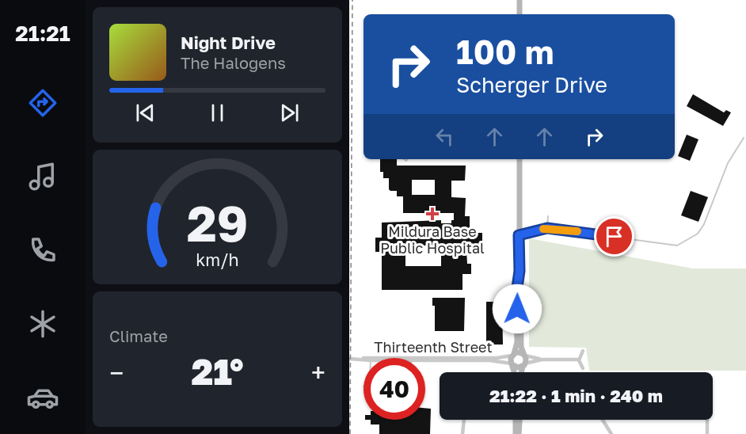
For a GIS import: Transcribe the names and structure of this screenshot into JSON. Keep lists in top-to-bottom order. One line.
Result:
{"streets":{"street":["Thirteenth Street"]},"places":{"health":["Mildura Base Public Hospital"]},"page":{"tabs":"21:21","turn":["100 m","Scherger Drive"],"song":["Night Drive","The Halogens"],"tile":"Climate","heat":["−","21°","+"],"limit":"40","trip":"21:22 · 1 min · 240 m","gauge":["29","km/h"]}}
